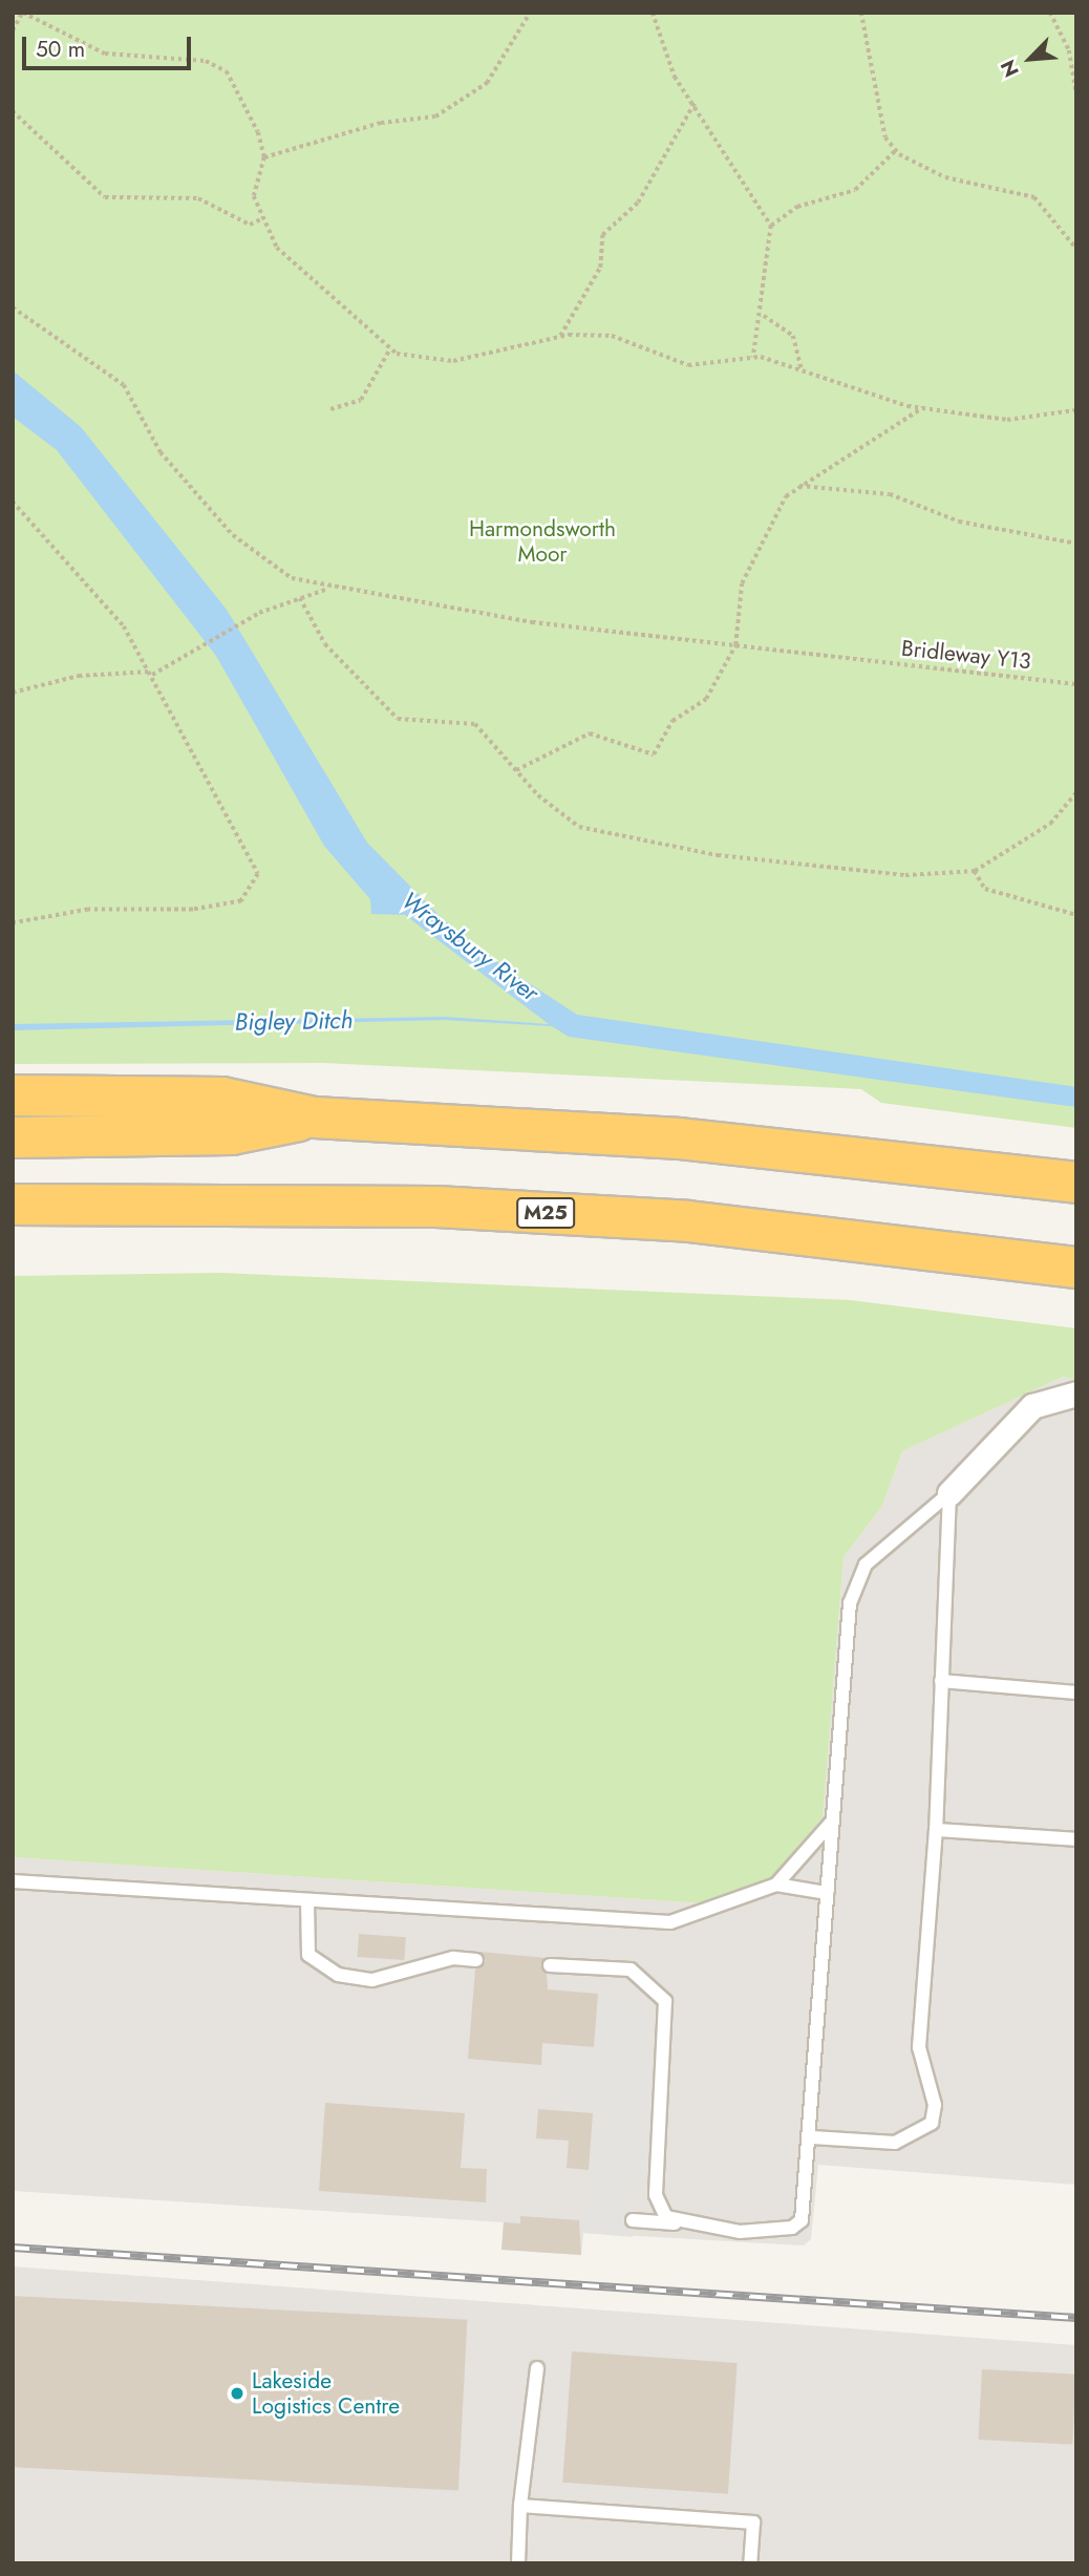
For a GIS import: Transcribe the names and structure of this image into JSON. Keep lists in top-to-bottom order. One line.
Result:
{"streets":{"highway":["M25"],"path":["Bridleway Y13"]},"water":["Wraysbury River","Bigley Ditch"],"parks":["Harmondsworth Moor"],"places":["Lakeside Logistics Centre"],"scale_bar":"50 m","north":"bottom left"}
